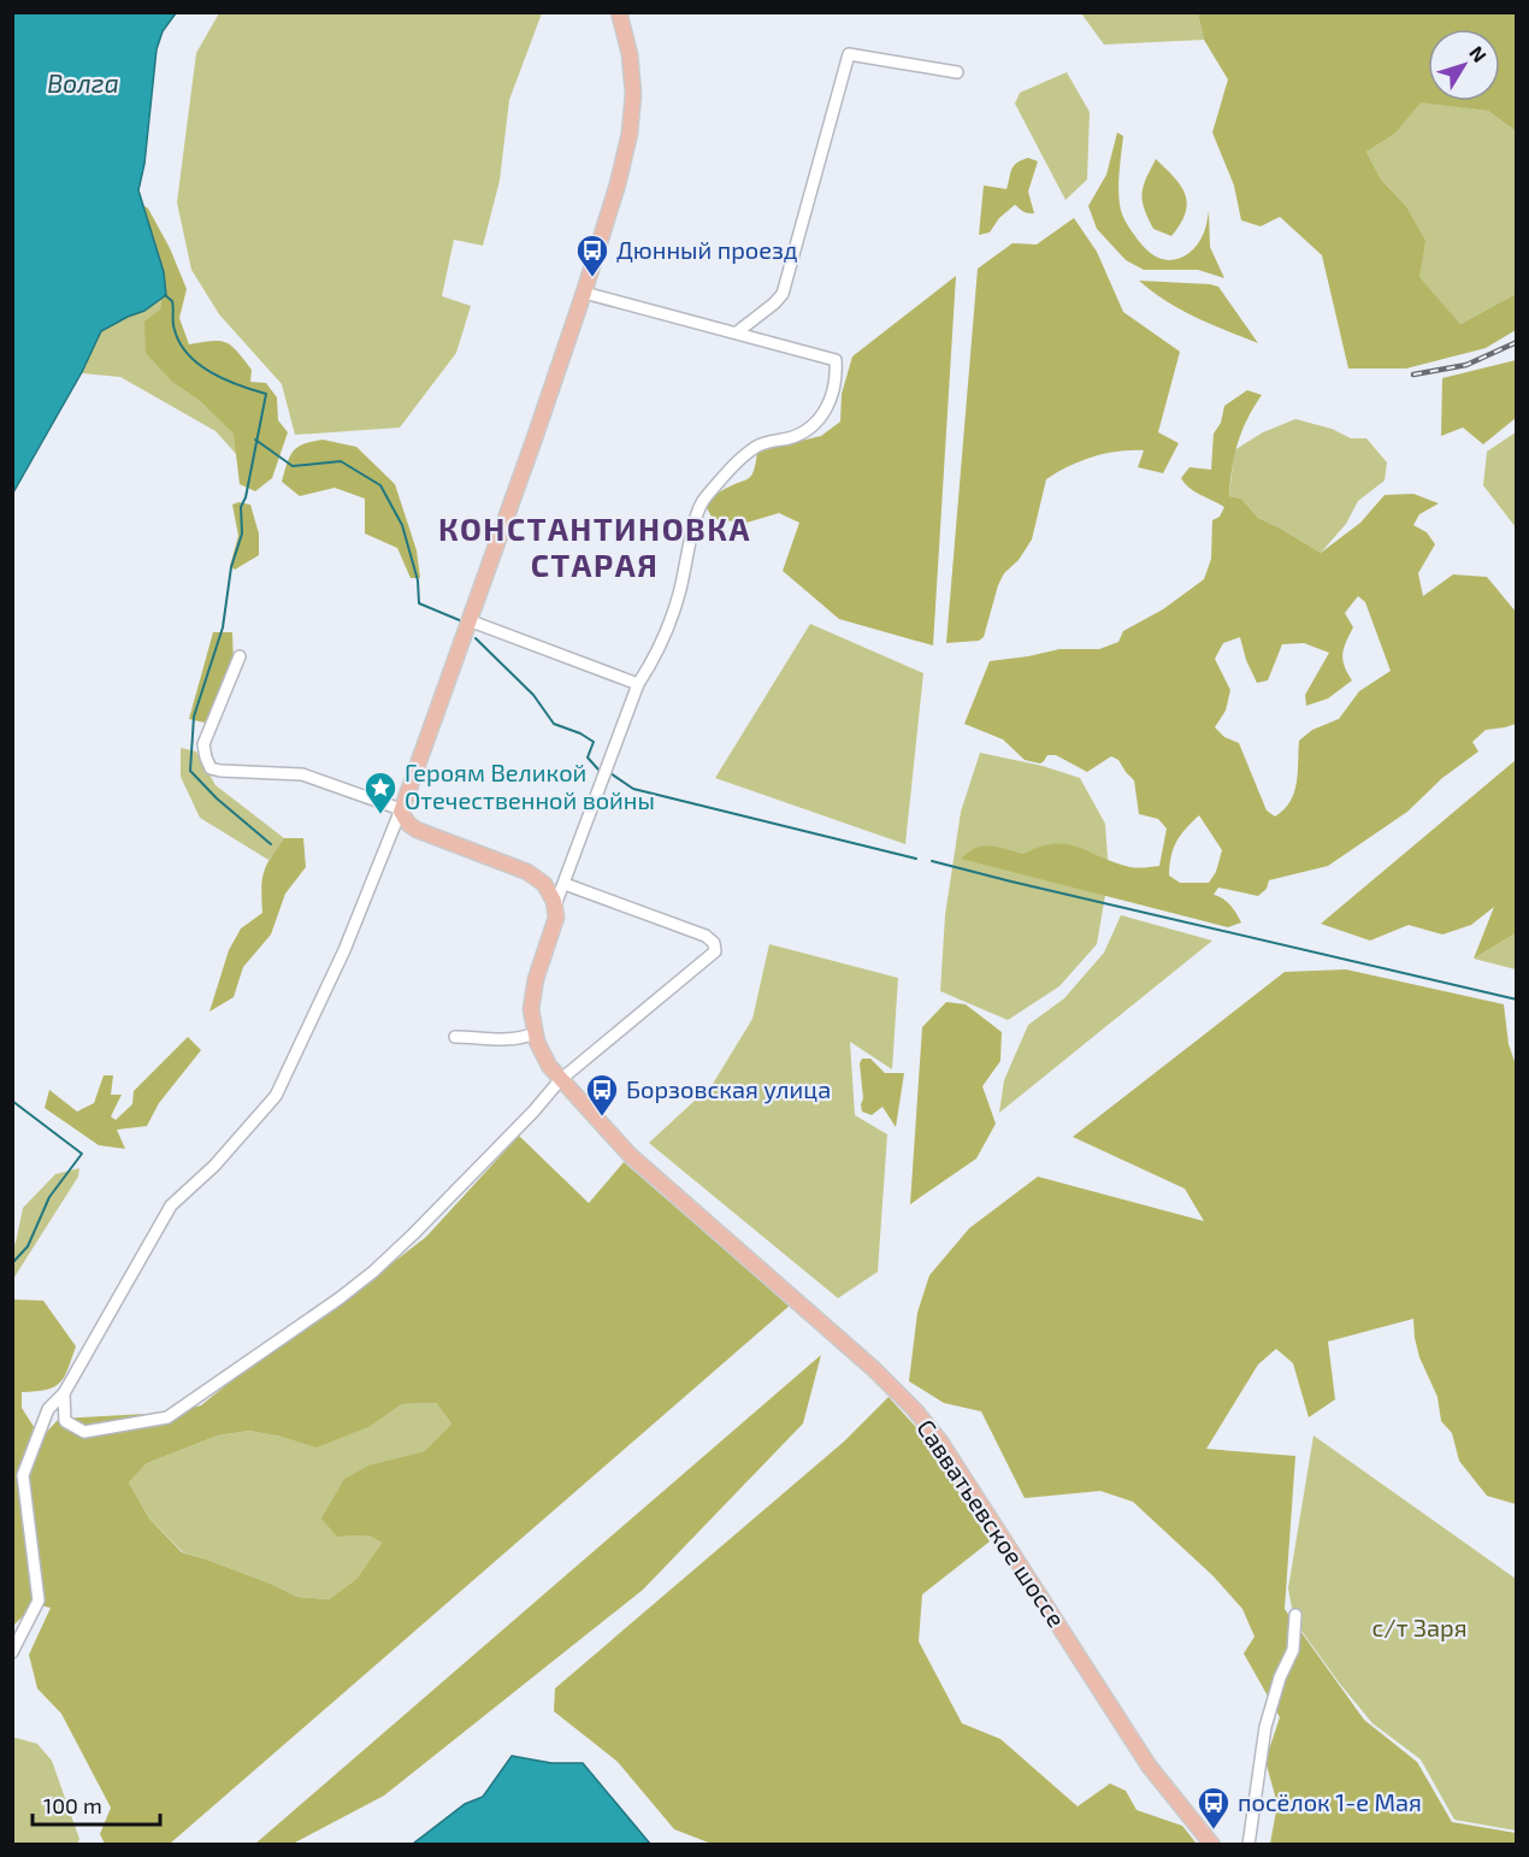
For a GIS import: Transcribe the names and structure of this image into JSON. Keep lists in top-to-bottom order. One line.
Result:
{"streets":{"main road":["Савватьевское шоссе"]},"districts":["КОНСТАНТИНОВКА СТАРАЯ"],"water":["Волга"],"parks":["с/т Заря"],"places":{"bus stop":["Дюнный проезд","Борзовская улица","посёлок 1-е Мая"],"place":["Героям Великой Отечественной войны"]},"scale_bar":"100 m","north":"top right"}
